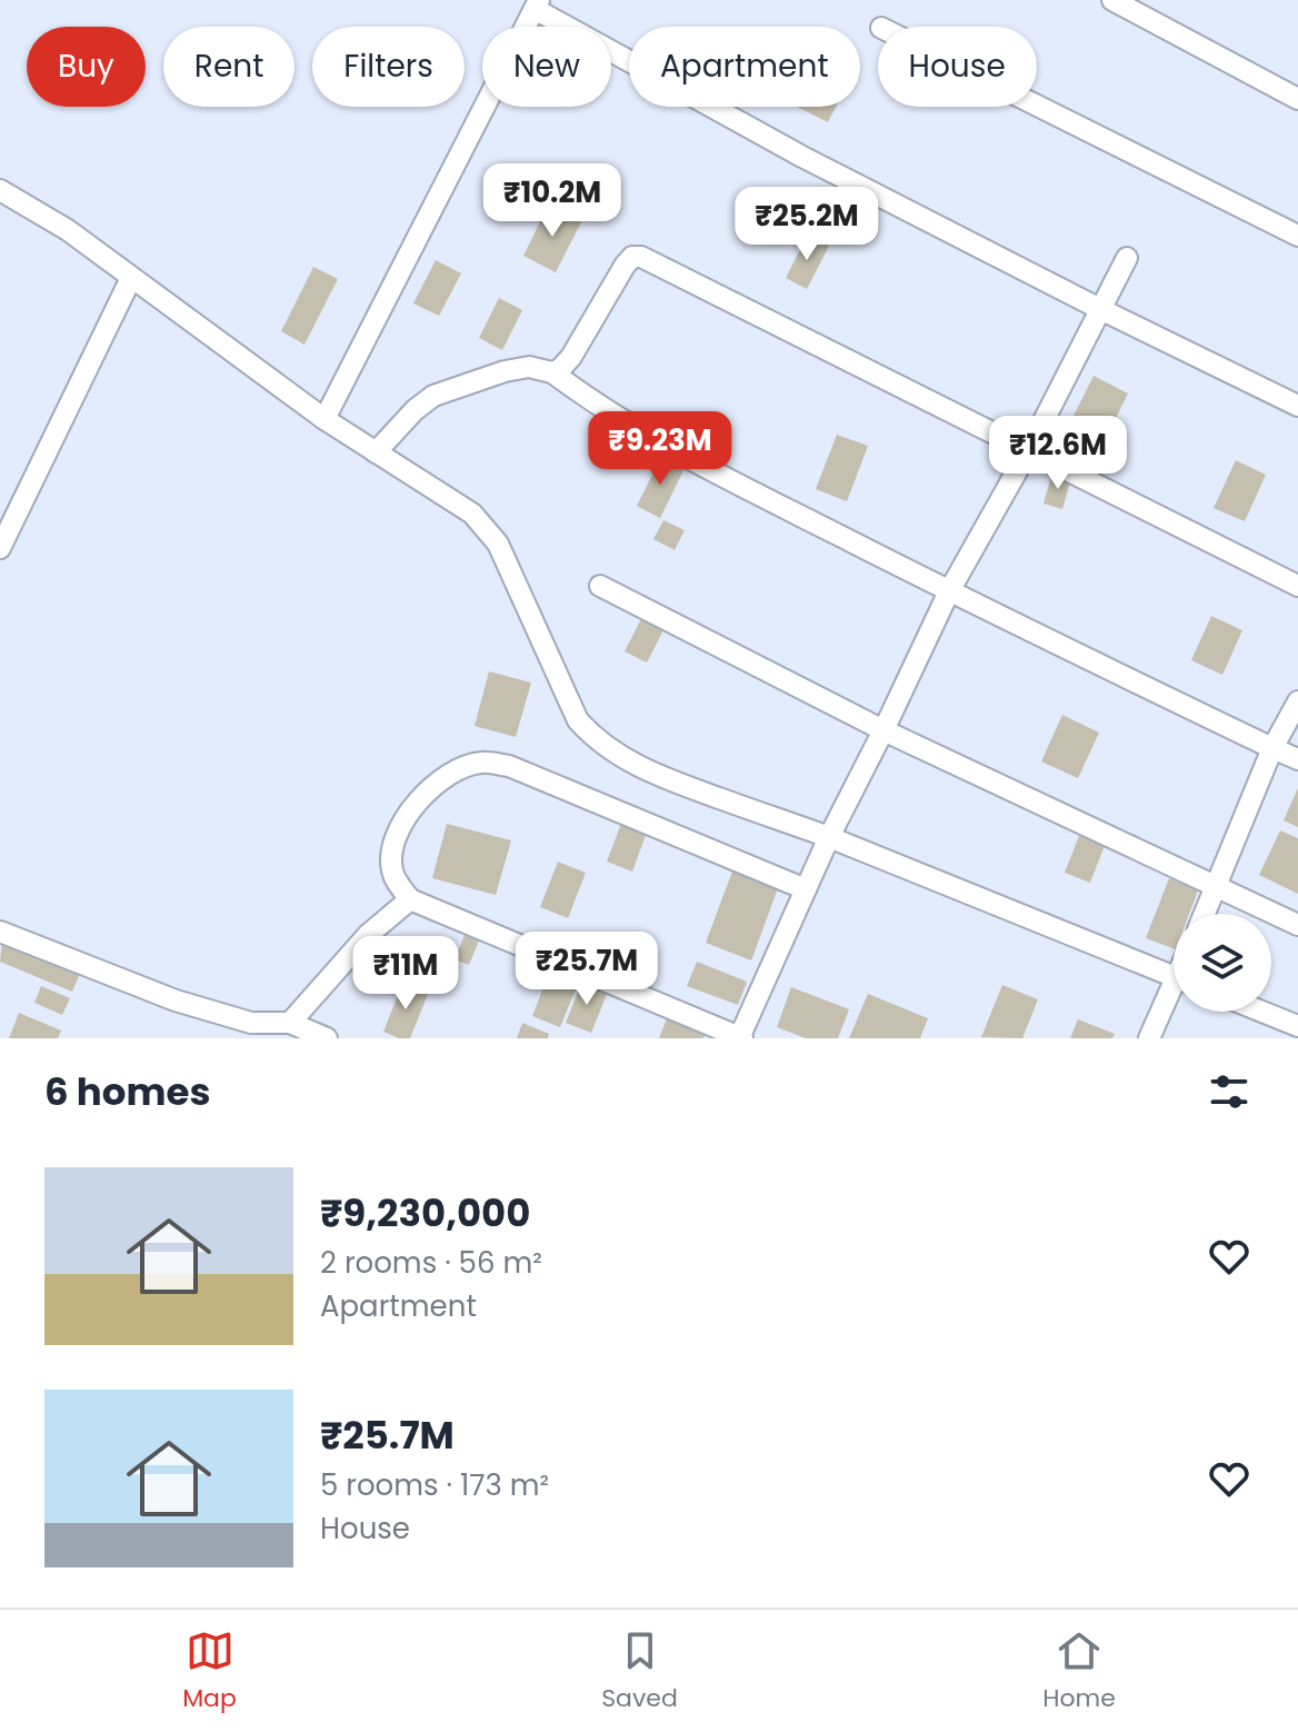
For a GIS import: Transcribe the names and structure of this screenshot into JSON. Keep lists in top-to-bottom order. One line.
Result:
{"page":{"chip":["Buy","Rent","Filters","New","Apartment","House"],"price":["₹10.2M","₹25.2M","₹9.23M","₹12.6M","₹25.7M","₹11M"],"heading":"6 homes","list":[{"name":"₹9,230,000","note":"2 rooms · 56 m² · Apartment"},{"name":"₹25.7M","note":"5 rooms · 173 m² · House"}],"tabs":["Map","Saved","Home"]}}
